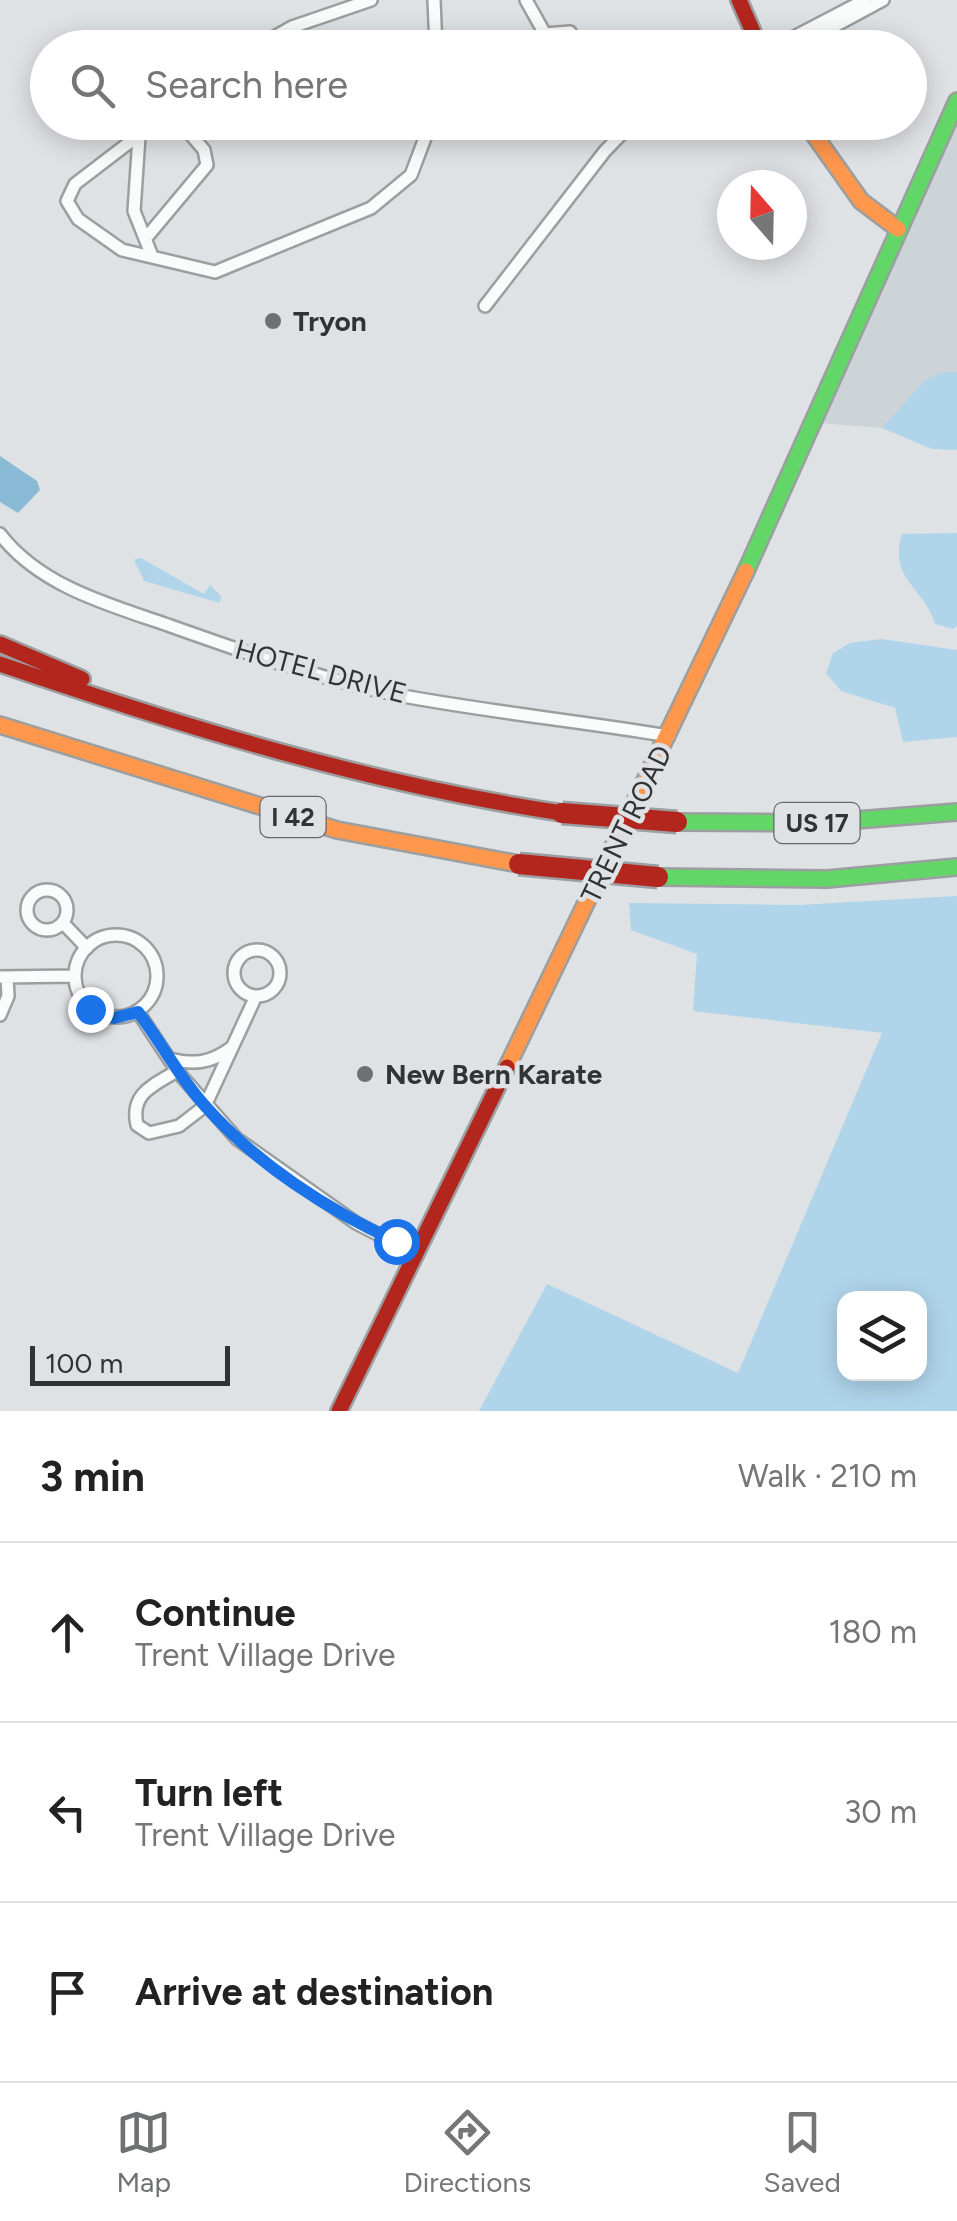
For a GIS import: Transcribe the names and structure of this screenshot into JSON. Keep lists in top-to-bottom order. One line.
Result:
{"streets":{"main road":["I 42","US 17","TRENT ROAD"],"street":["HOTEL DRIVE"]},"crossings":[["HOTEL DRIVE","TRENT ROAD"]],"places":["Tryon","New Bern Karate"],"scale_bar":"100 m","north":"top","page":{"search":"Search here","scale":"100 m","heading":["3 min","Walk · 210 m"],"list":[["Continue","Trent Village Drive","180 m"],["Turn left","Trent Village Drive","30 m"],"Arrive at destination"],"nav":["Map","Directions","Saved"]}}
